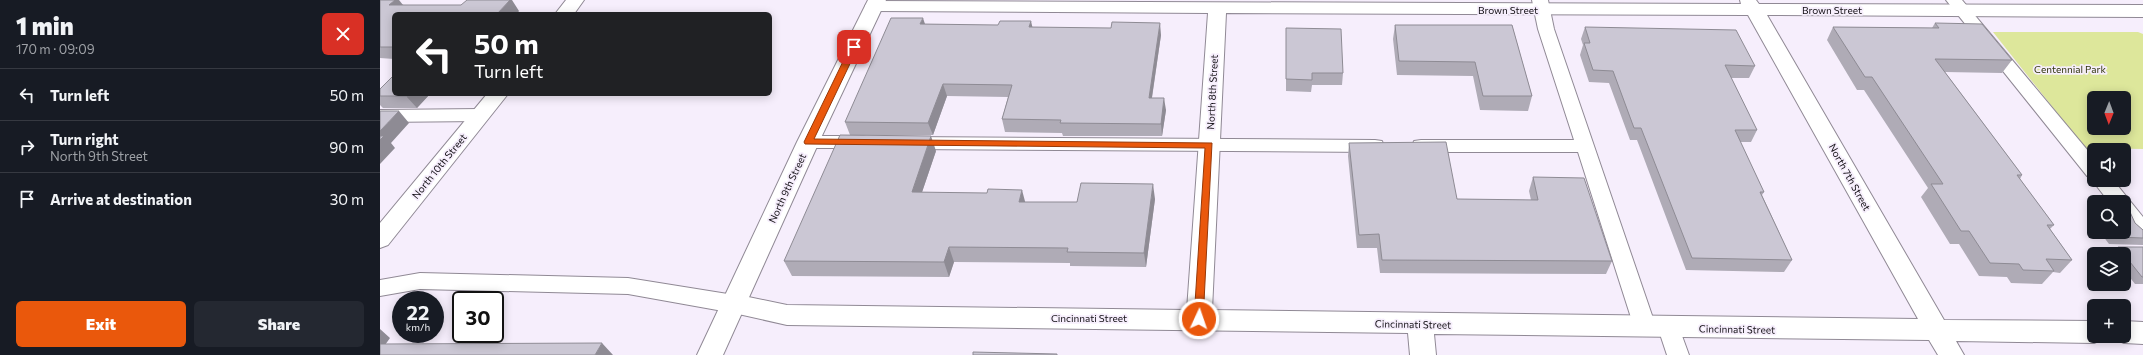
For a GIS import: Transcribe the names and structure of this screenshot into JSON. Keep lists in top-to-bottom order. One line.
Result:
{"streets":{"street":["Brown Street","North 8th Street","North 10th Street","North 7th Street","North 9th Street","Cincinnati Street"]},"crossings":[["Brown Street","North 8th Street"],["Brown Street","North 7th Street"],["Brown Street","North 9th Street"],["North 8th Street","Cincinnati Street"],["North 7th Street","Cincinnati Street"],["North 9th Street","Cincinnati Street"]],"parks":["Centennial Park"],"north":"bottom","page":{"heading":["1 min","170 m · 09:09"],"turn":["50 m","Turn left"],"list":[{"name":"Turn left","value":"50 m"},{"name":"Turn right","note":"North 9th Street","value":"90 m"},{"name":"Arrive at destination","value":"30 m"}],"map_buttons":"+","speed":"22 km/h","limit":"30","buttons":["Exit","Share"]}}
